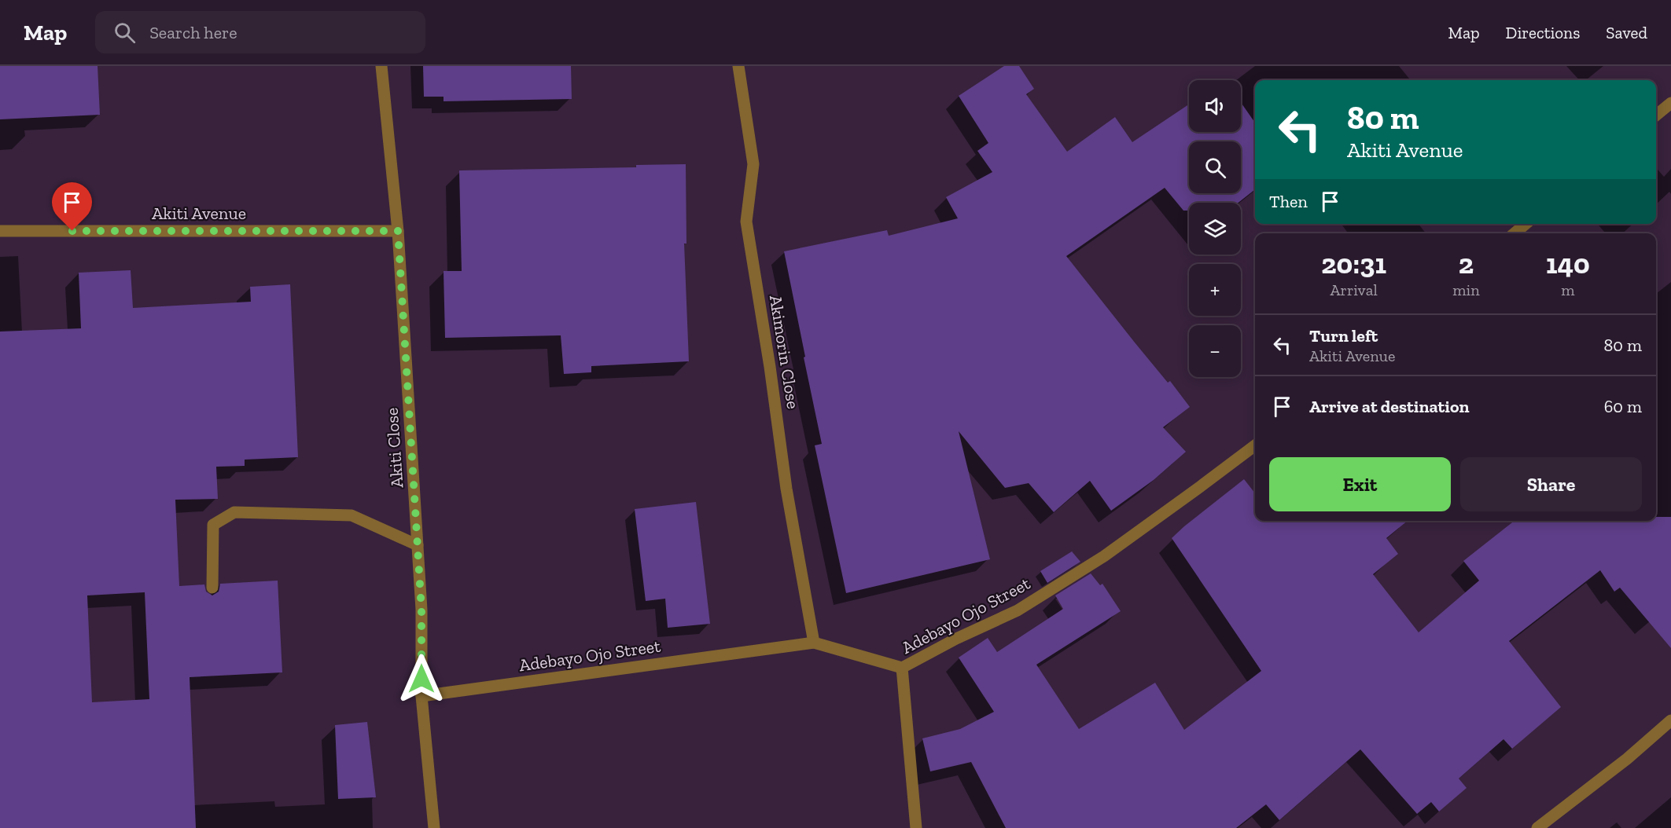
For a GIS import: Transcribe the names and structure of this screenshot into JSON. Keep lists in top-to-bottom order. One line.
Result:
{"streets":{"street":["Akiti Avenue","Akimorin Close","Akiti Close","Adebayo Ojo Street"]},"crossings":[["Akiti Avenue","Akiti Close"],["Akimorin Close","Adebayo Ojo Street"],["Akiti Close","Adebayo Ojo Street"]],"page":{"header":"Map","search":"Search here","nav":["Map","Directions","Saved"],"map_buttons":["+","−"],"turn":["80 m","Akiti Avenue"],"then":"Then","eta":["20:31","Arrival","2","min","140","m"],"list":[{"name":"Turn left","note":"Akiti Avenue","value":"80 m"},{"name":"Arrive at destination","value":"60 m"}],"buttons":["Exit","Share"]}}
